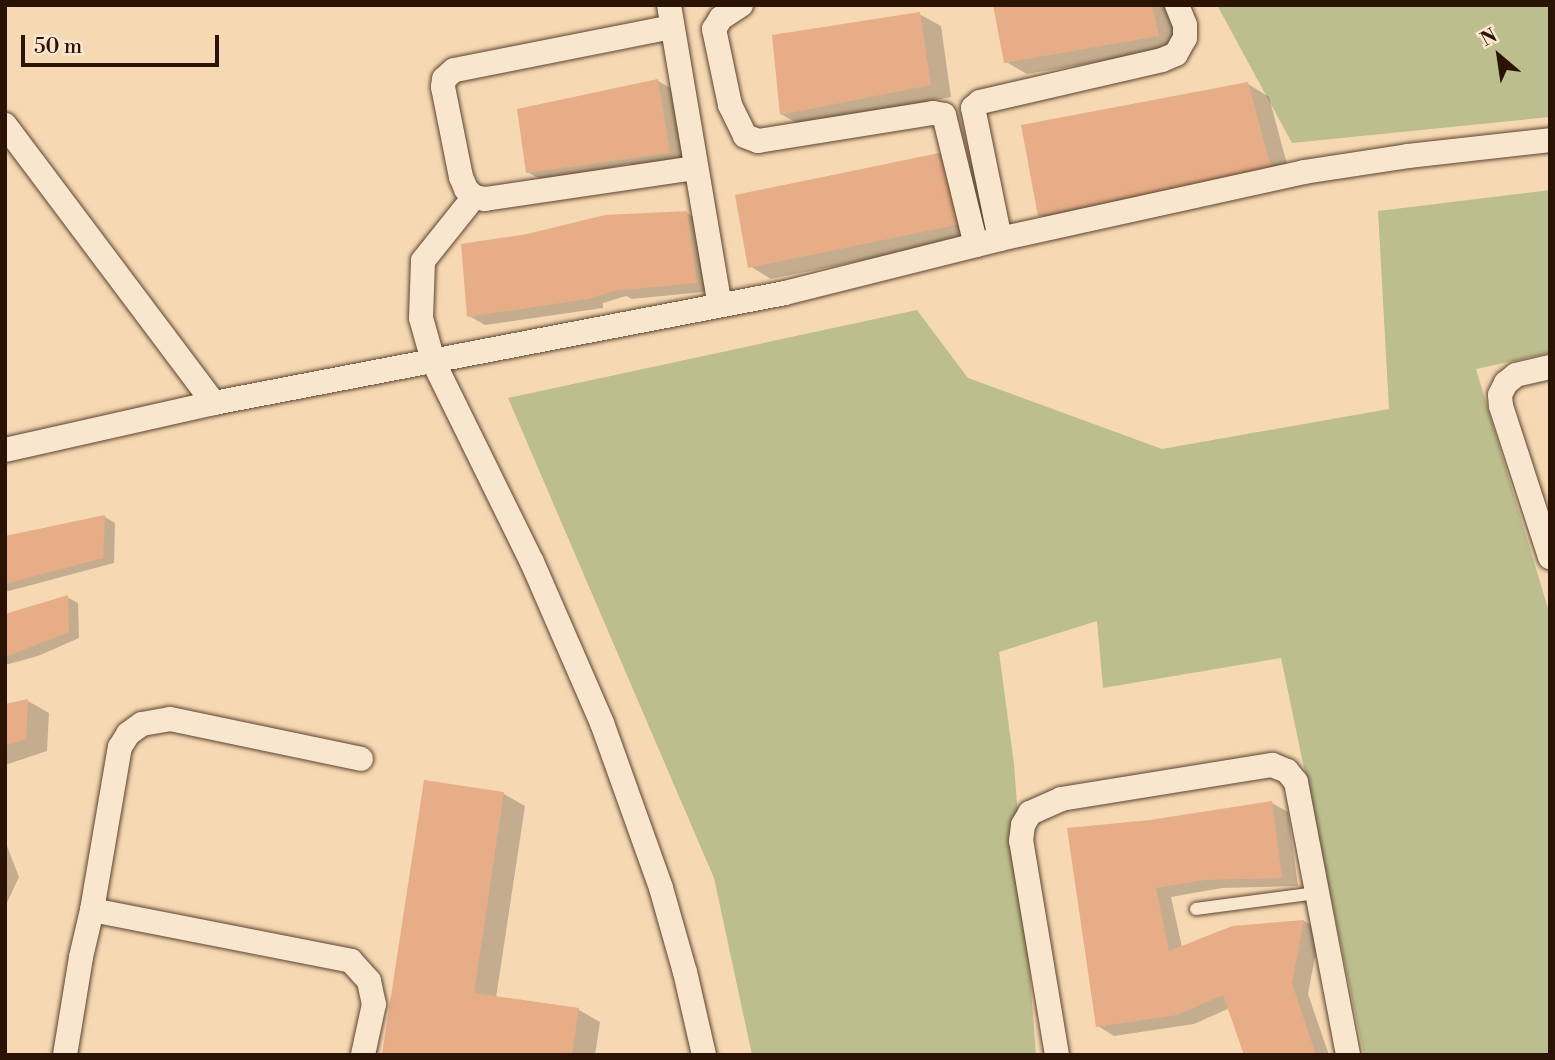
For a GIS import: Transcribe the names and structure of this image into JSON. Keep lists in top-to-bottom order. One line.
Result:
{"scale_bar":"50 m","north":"top left"}
